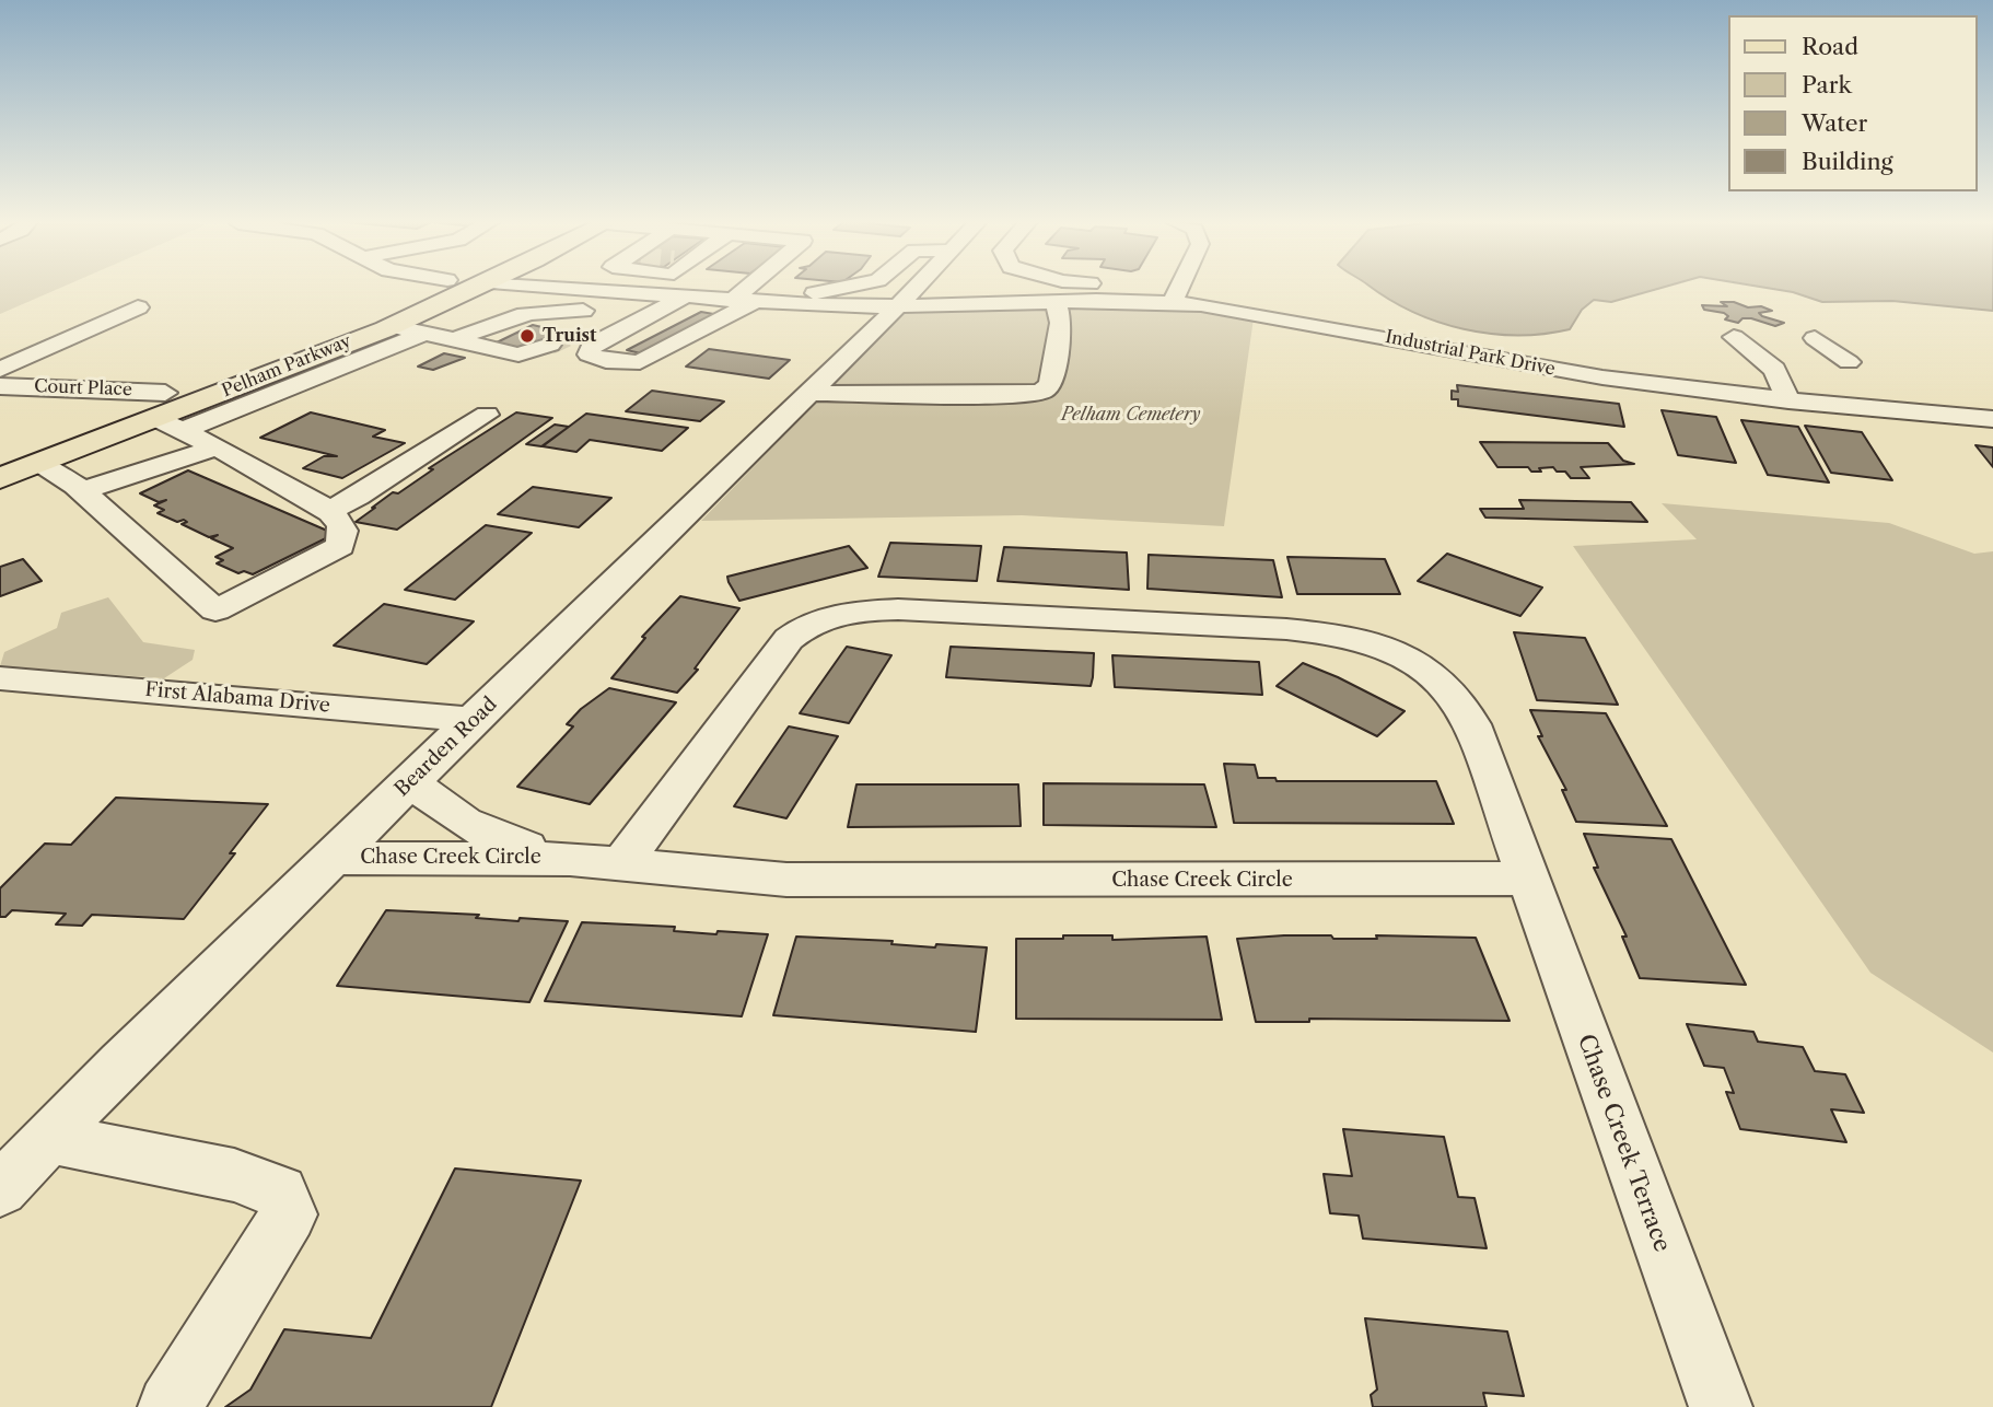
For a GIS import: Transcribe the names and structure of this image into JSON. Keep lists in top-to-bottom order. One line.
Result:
{"streets":{"main road":["Pelham Parkway"],"street":["Industrial Park Drive","Court Place","First Alabama Drive","Bearden Road","Chase Creek Circle","Chase Creek Terrace"]},"crossings":[["Industrial Park Drive","Bearden Road"],["Pelham Parkway","Court Place"],["First Alabama Drive","Bearden Road"],["Bearden Road","Chase Creek Circle"],["Chase Creek Circle","Chase Creek Terrace"]],"parks":["Pelham Cemetery"],"places":["Truist"],"legend":["Road","Park","Water","Building"]}
